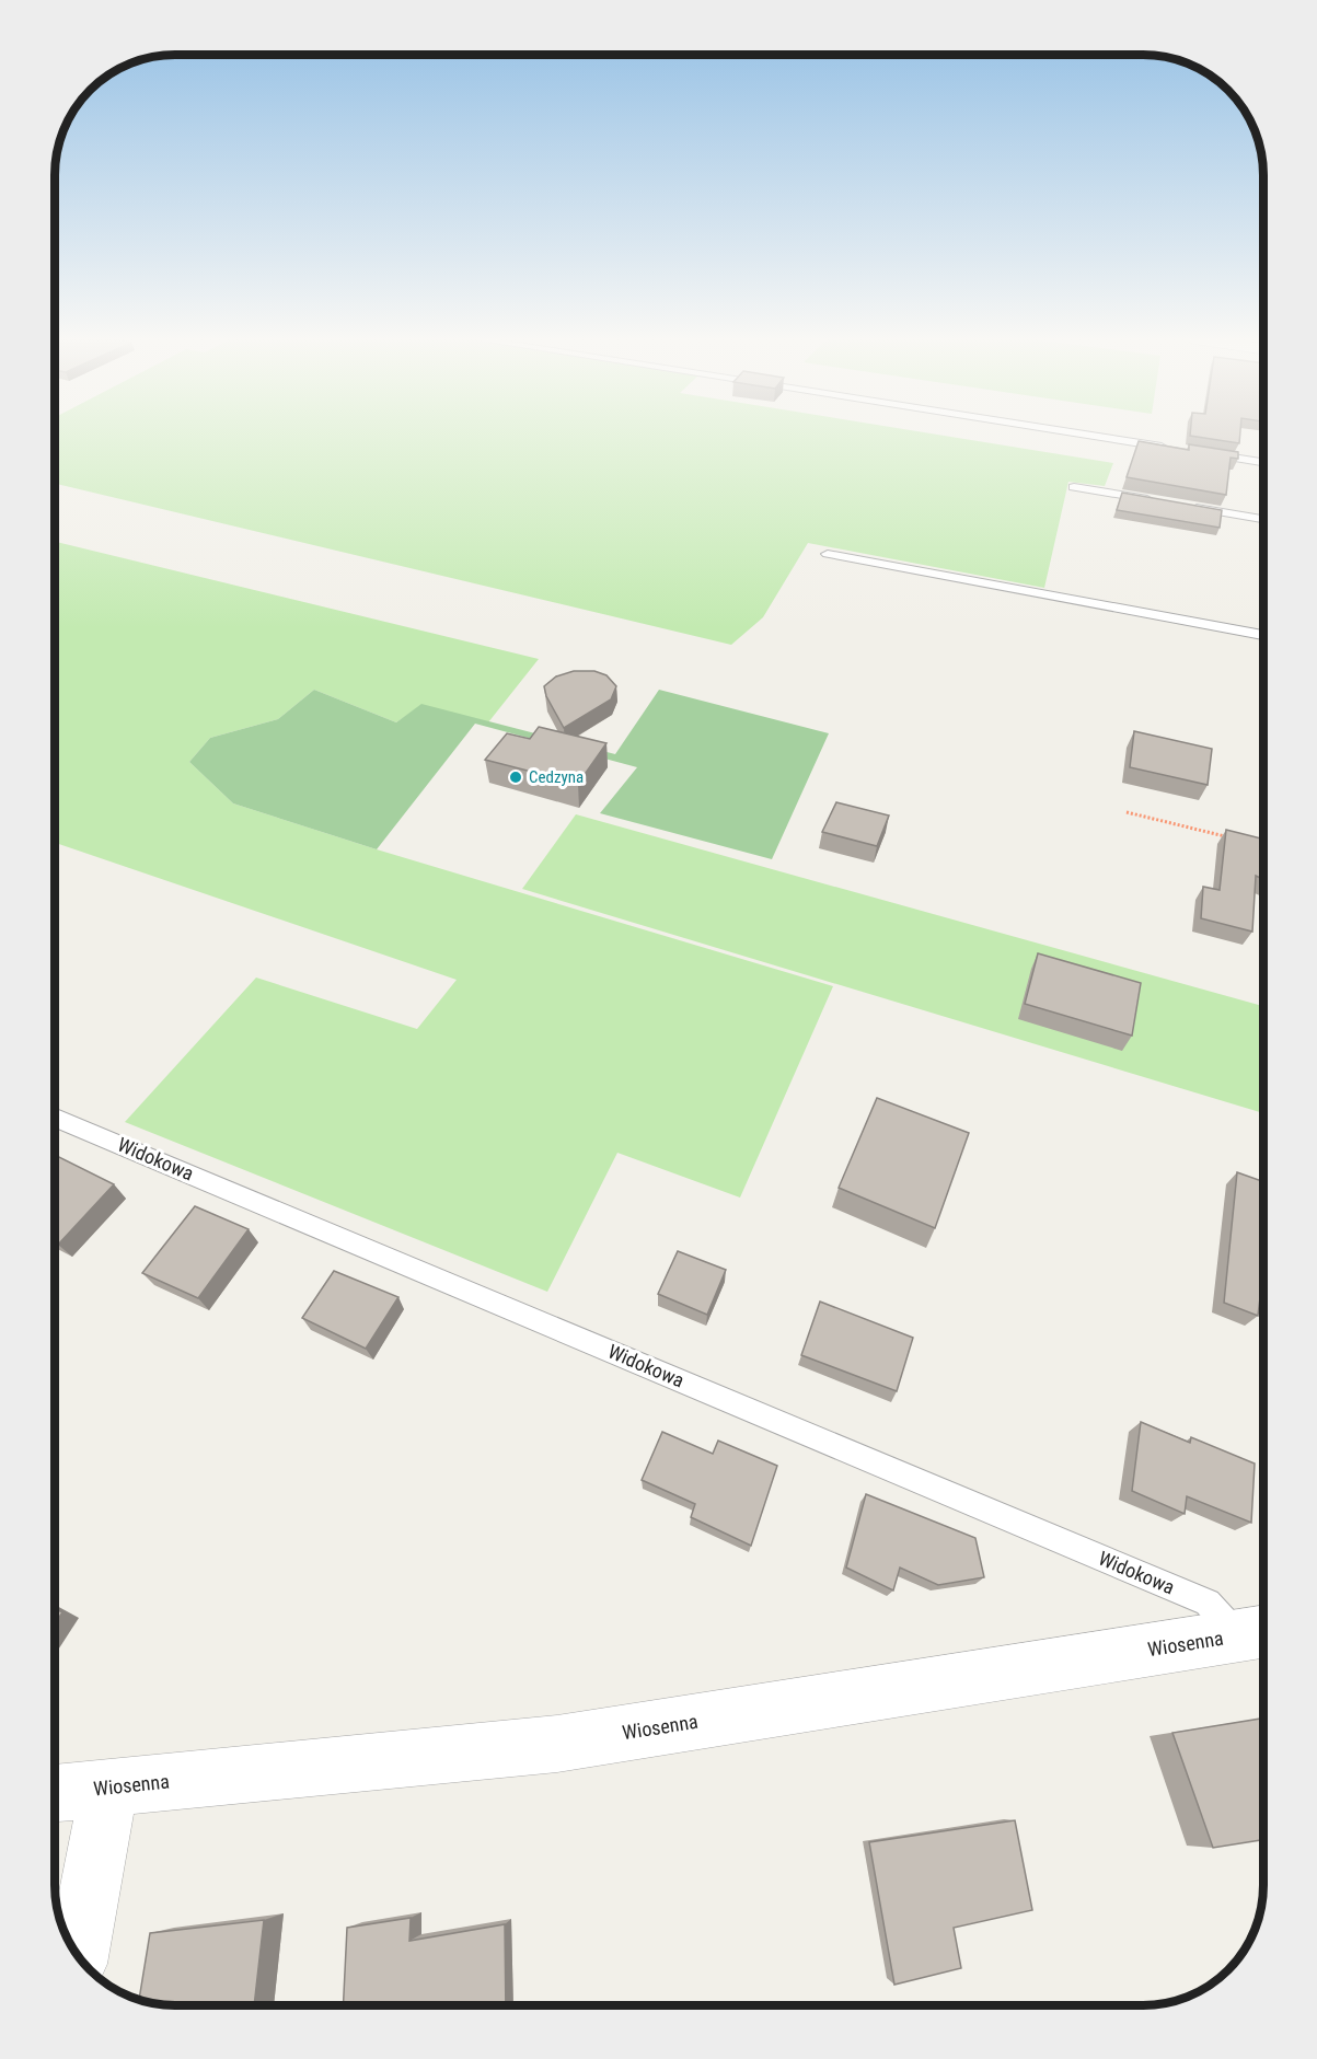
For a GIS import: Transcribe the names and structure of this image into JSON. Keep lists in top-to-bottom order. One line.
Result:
{"streets":{"street":["Wiosenna"],"lane":["Widokowa"]},"crossings":[["Widokowa","Wiosenna"]],"places":["Cedzyna"]}
